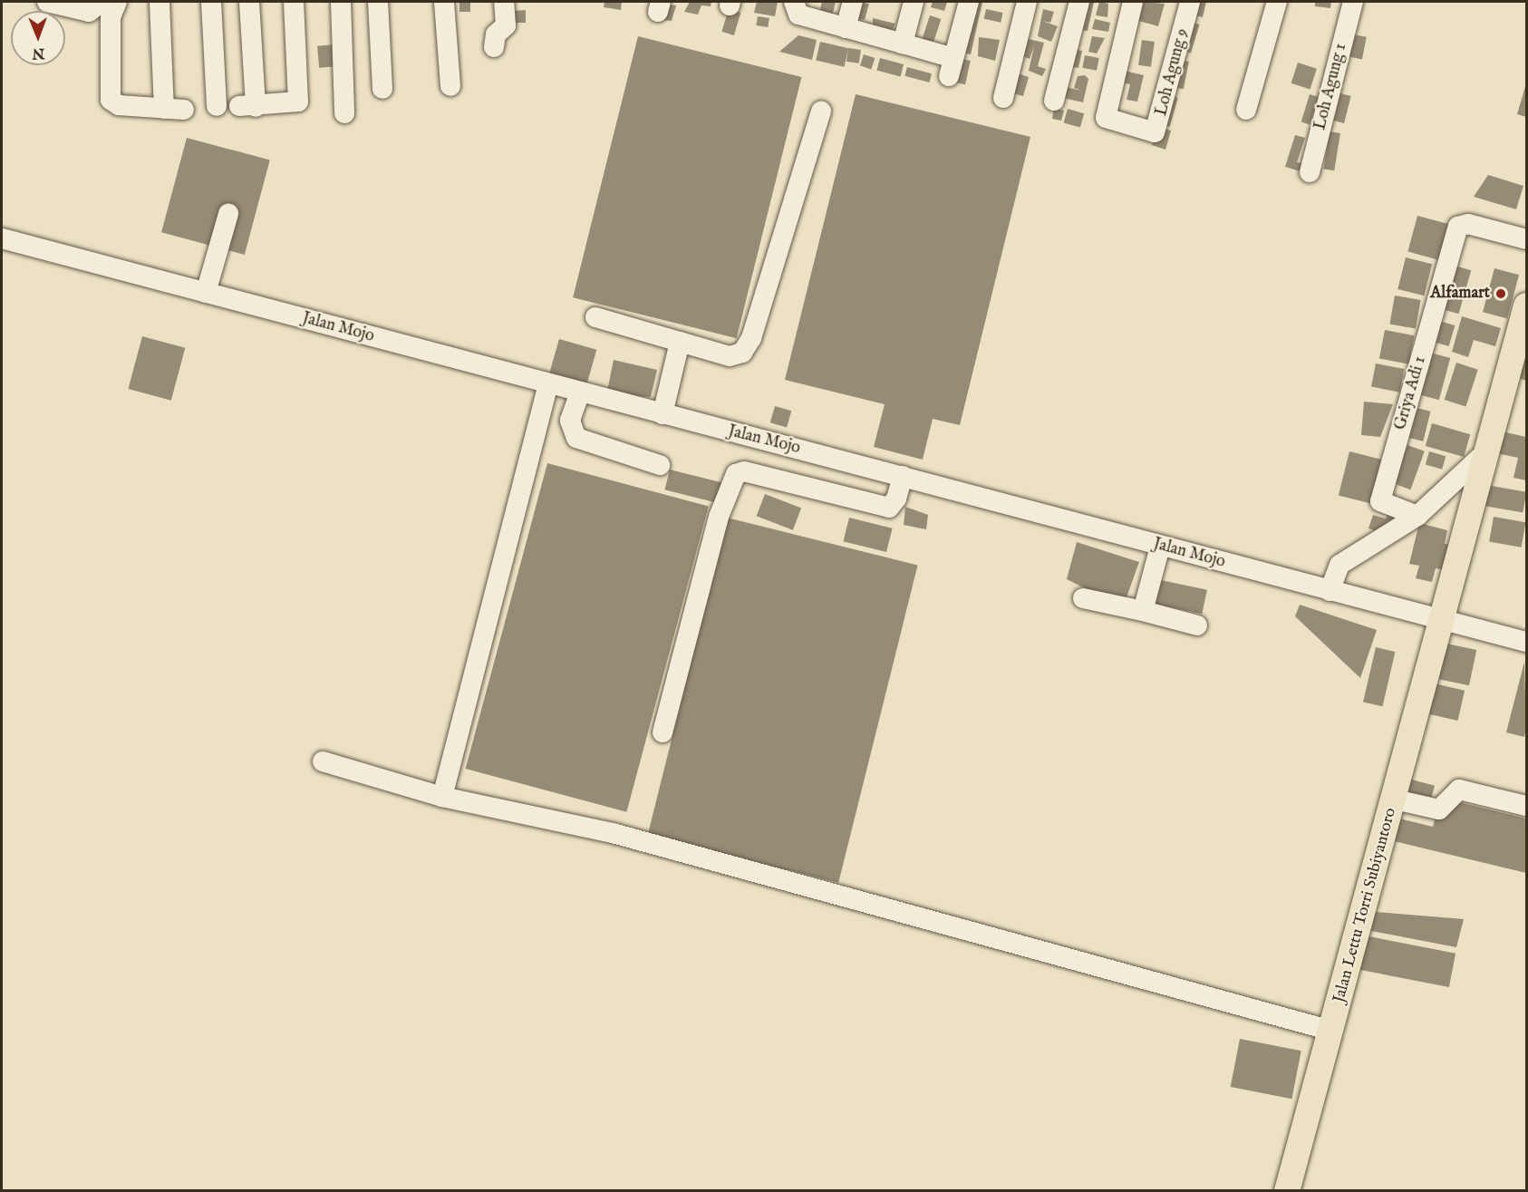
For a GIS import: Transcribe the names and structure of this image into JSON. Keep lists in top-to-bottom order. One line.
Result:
{"streets":{"main road":["Jalan Lettu Torri Subiyantoro"],"street":["Loh Agung 9","Loh Agung 1","Jalan Mojo","Griya Adi 1"]},"crossings":[["Jalan Mojo","Jalan Lettu Torri Subiyantoro"]],"places":["Alfamart"],"north":"bottom"}
